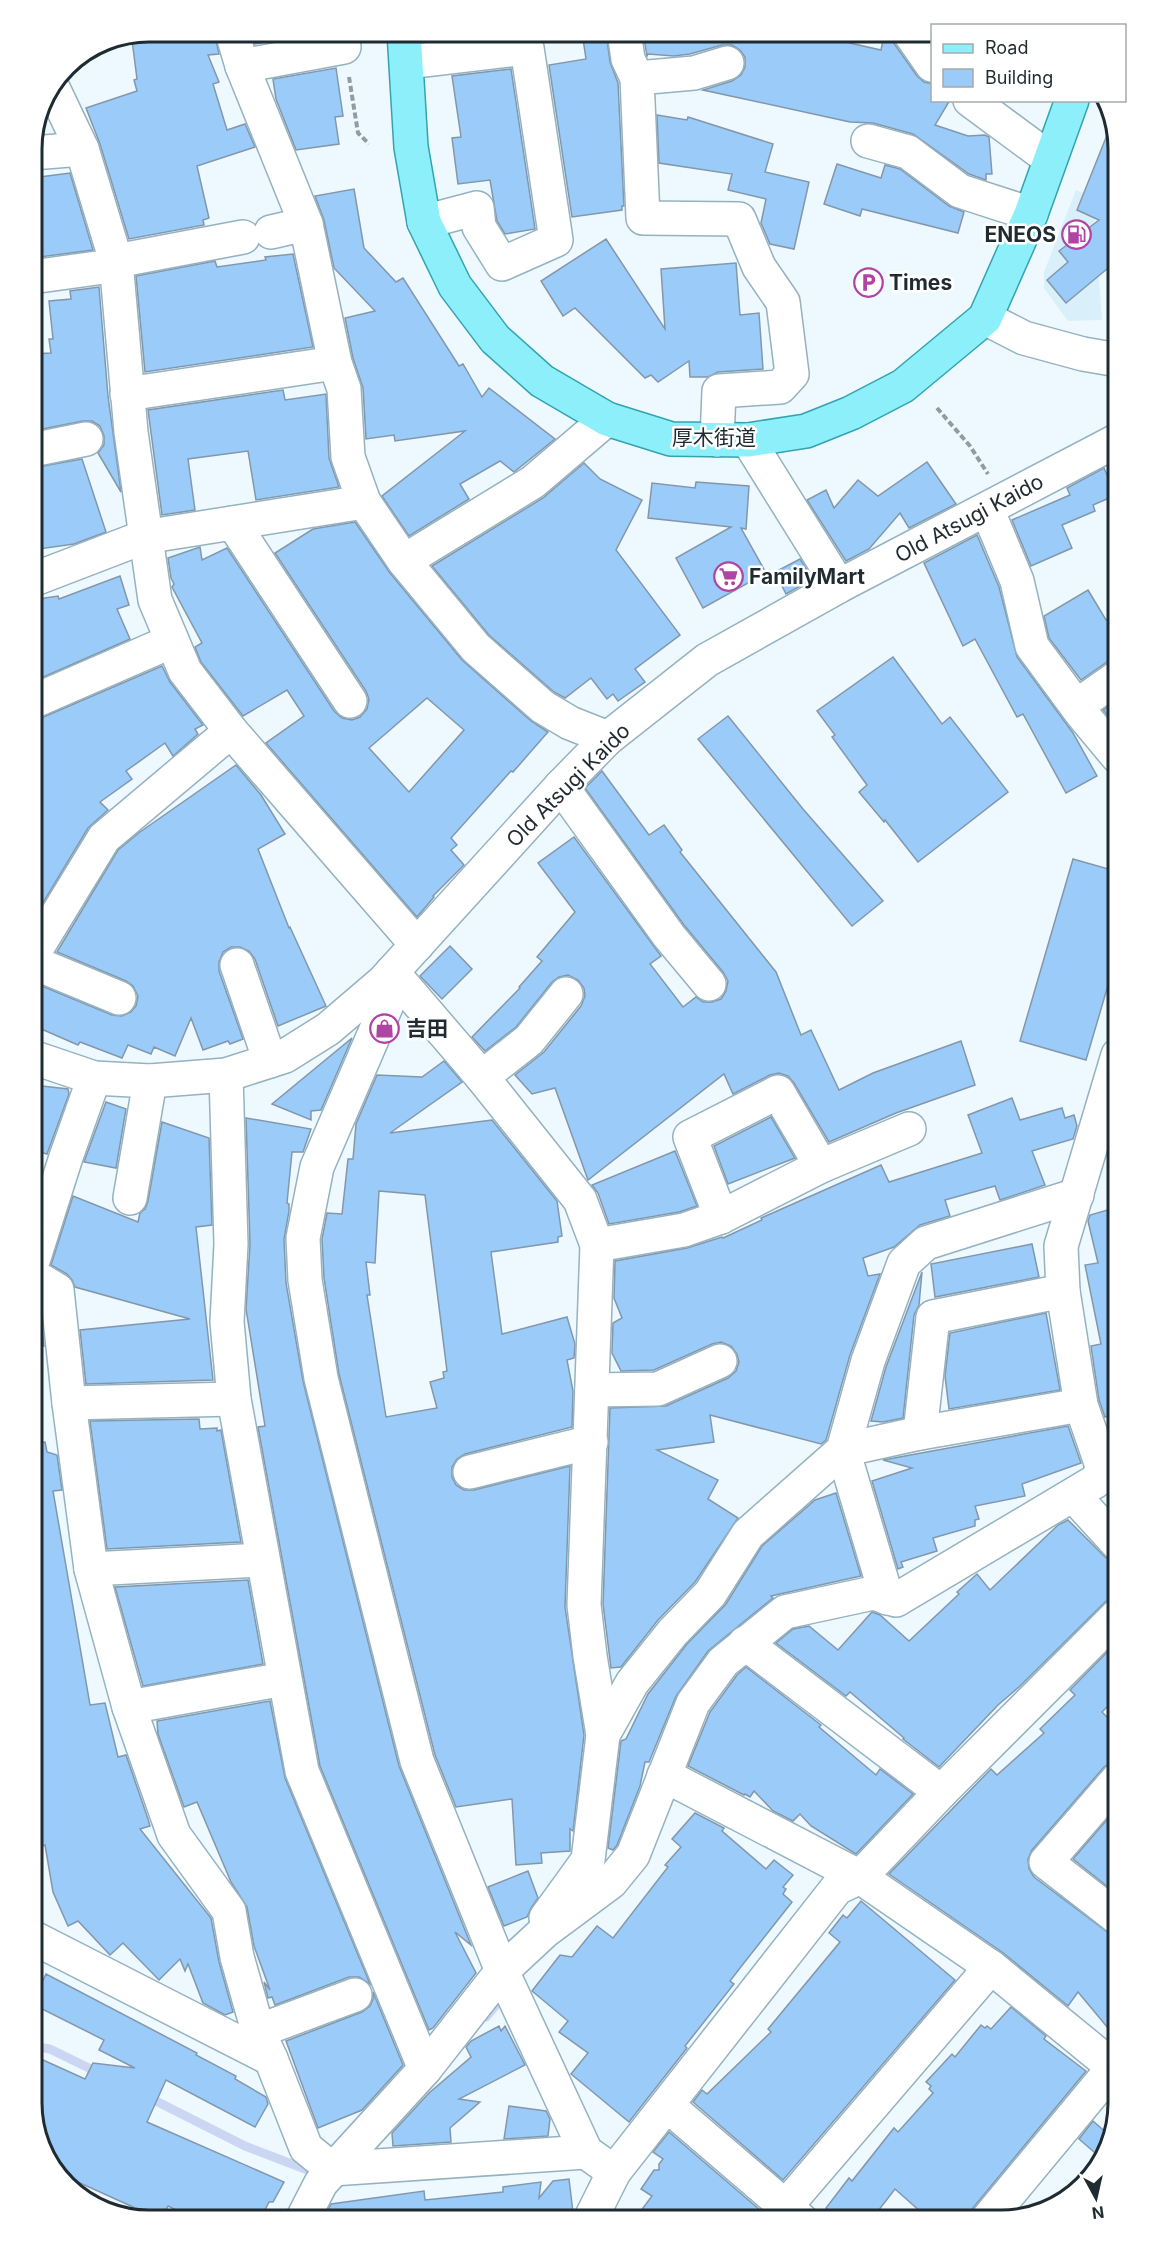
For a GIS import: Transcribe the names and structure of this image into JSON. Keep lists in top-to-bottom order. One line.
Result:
{"streets":{"main road":["厚木街道"],"street":["Old Atsugi Kaido"]},"places":{"fuel station":["ENEOS"],"parking":["Times"],"supermarket":["FamilyMart"],"shop":["吉田"]},"legend":["Road","Building"],"north":"bottom"}
